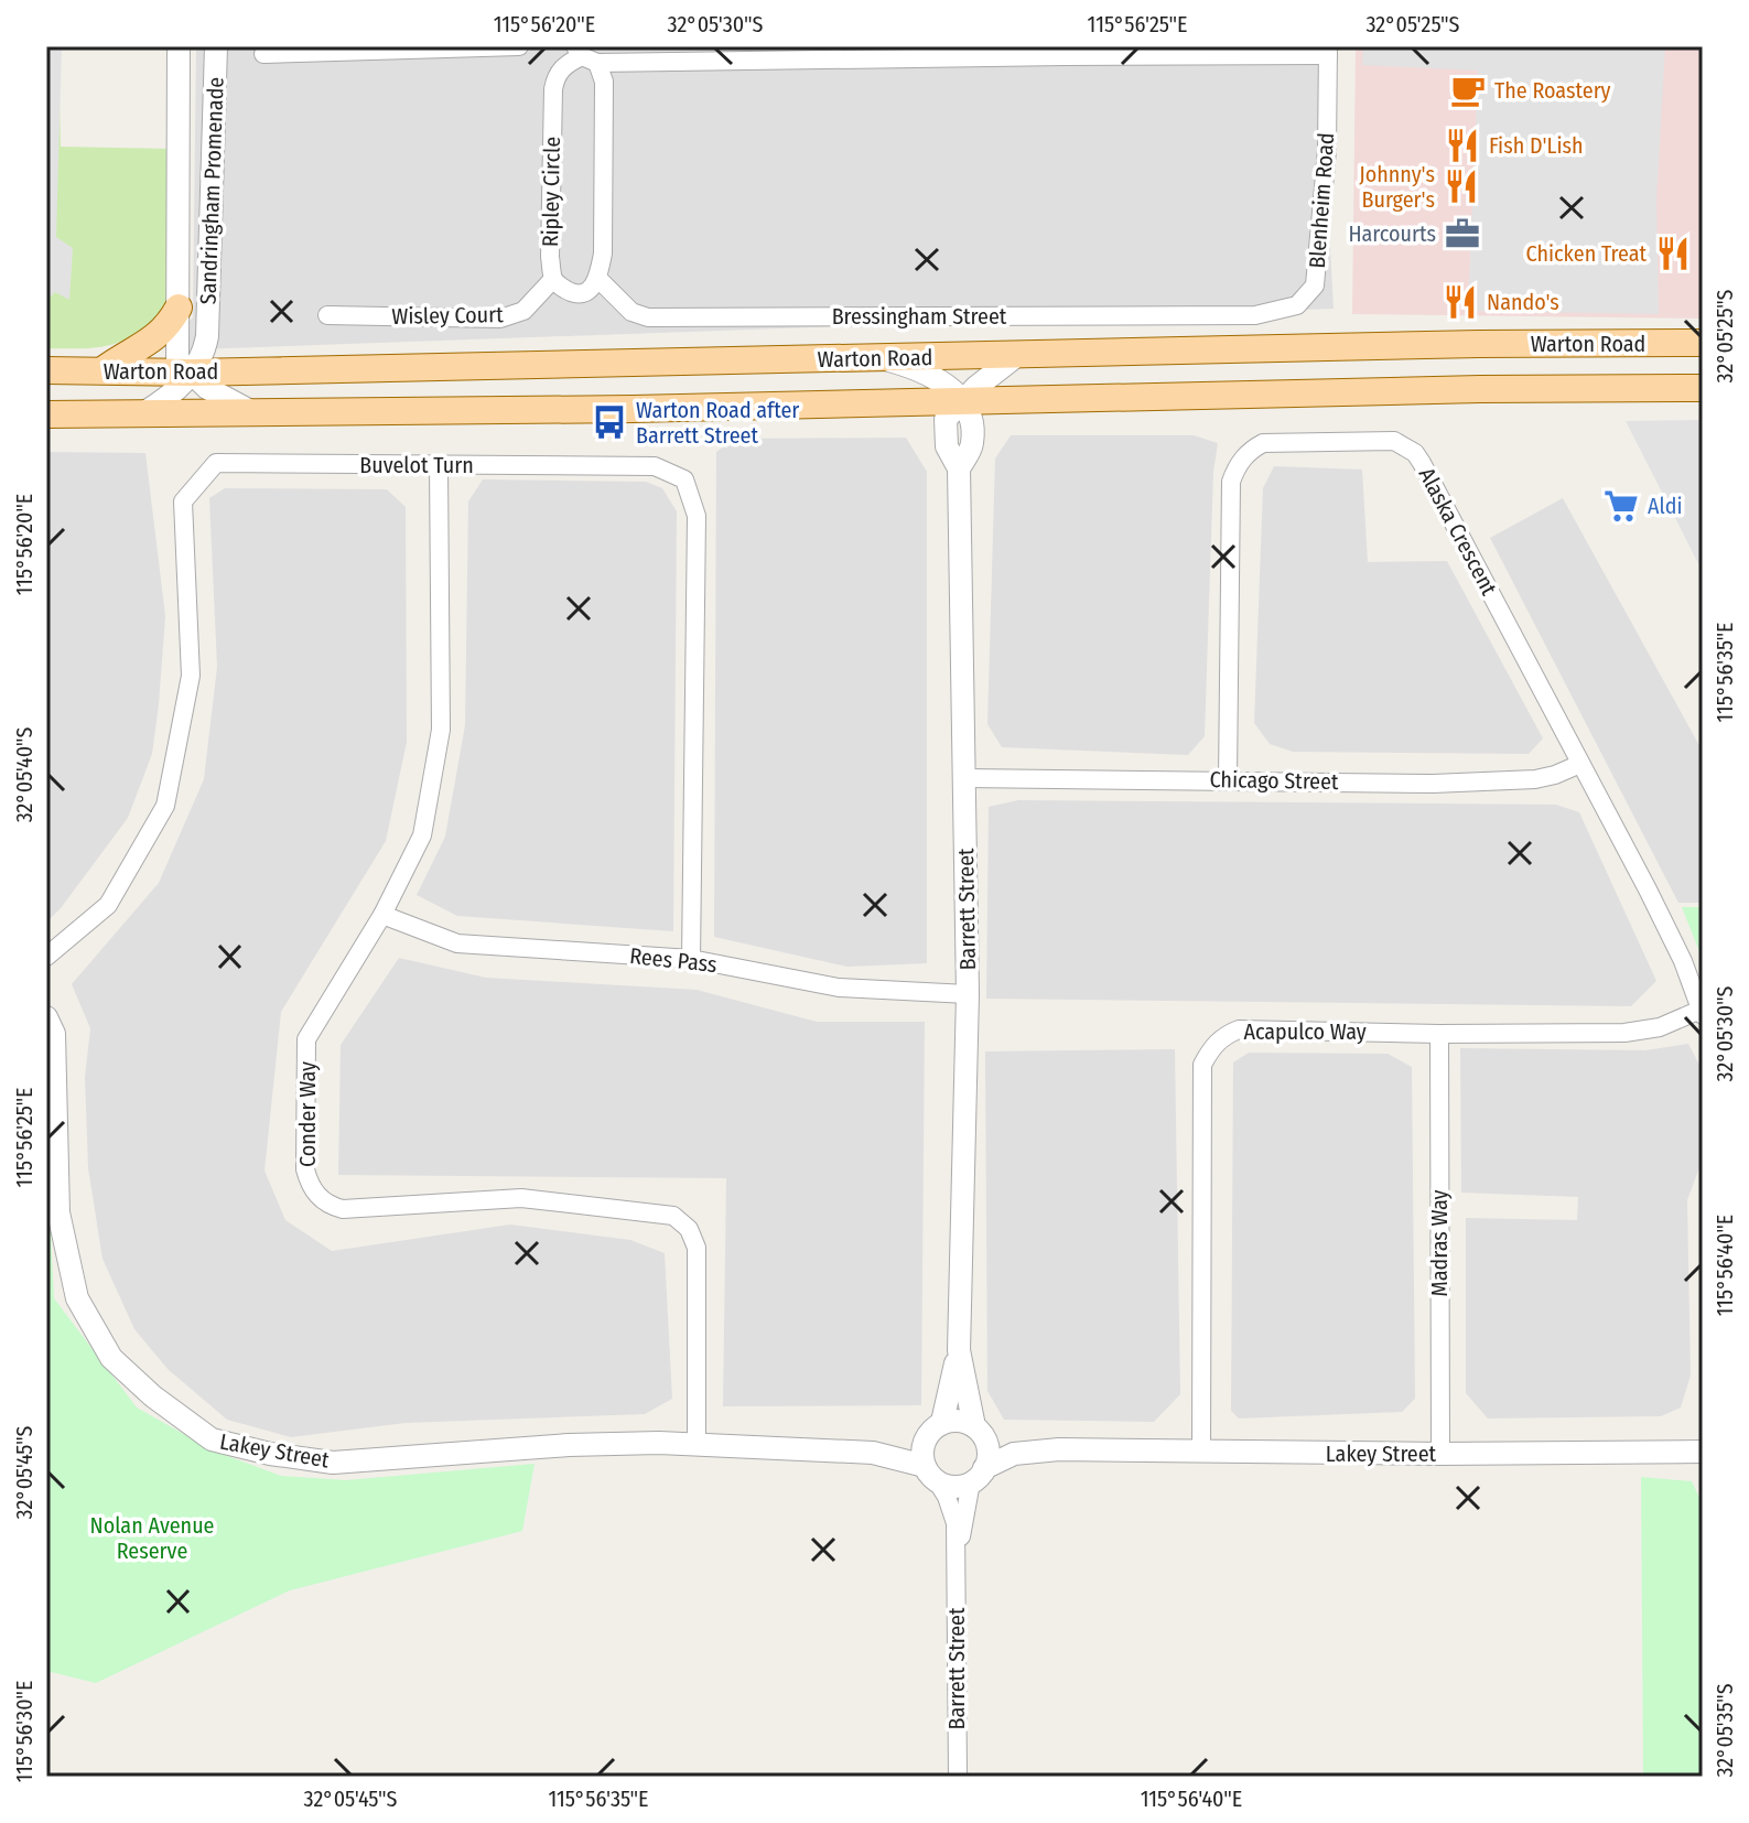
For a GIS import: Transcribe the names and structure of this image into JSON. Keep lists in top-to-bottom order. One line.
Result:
{"streets":{"main road":["Warton Road"],"street":["Sandringham Promenade","Ripley Circle","Blenheim Road","Wisley Court","Bressingham Street","Buvelot Turn","Alaska Crescent","Chicago Street","Barrett Street","Rees Pass","Acapulco Way","Conder Way","Madras Way","Lakey Street"]},"crossings":[["Sandringham Promenade","Warton Road"],["Ripley Circle","Wisley Court"],["Ripley Circle","Bressingham Street"],["Blenheim Road","Bressingham Street"],["Warton Road","Barrett Street"],["Buvelot Turn","Rees Pass"],["Buvelot Turn","Conder Way"],["Alaska Crescent","Chicago Street"],["Alaska Crescent","Acapulco Way"],["Chicago Street","Barrett Street"],["Barrett Street","Rees Pass"],["Barrett Street","Lakey Street"],["Rees Pass","Conder Way"],["Acapulco Way","Madras Way"],["Acapulco Way","Lakey Street"],["Conder Way","Lakey Street"],["Madras Way","Lakey Street"]],"parks":["Nolan Avenue Reserve"],"places":{"cafe":["The Roastery"],"restaurant":["Fish D'Lish","Johnny's Burger's","Chicken Treat","Nando's"],"office":["Harcourts"],"bus stop":["Warton Road after Barrett Street"],"supermarket":["Aldi"]},"coordinates":["115°56'20\"E","32°05'30\"S","115°56'25\"E","32°05'25\"S","115°56'35\"E","32°05'40\"S","115°56'40\"E","32°05'45\"S","32°05'35\"S","115°56'30\"E"]}
